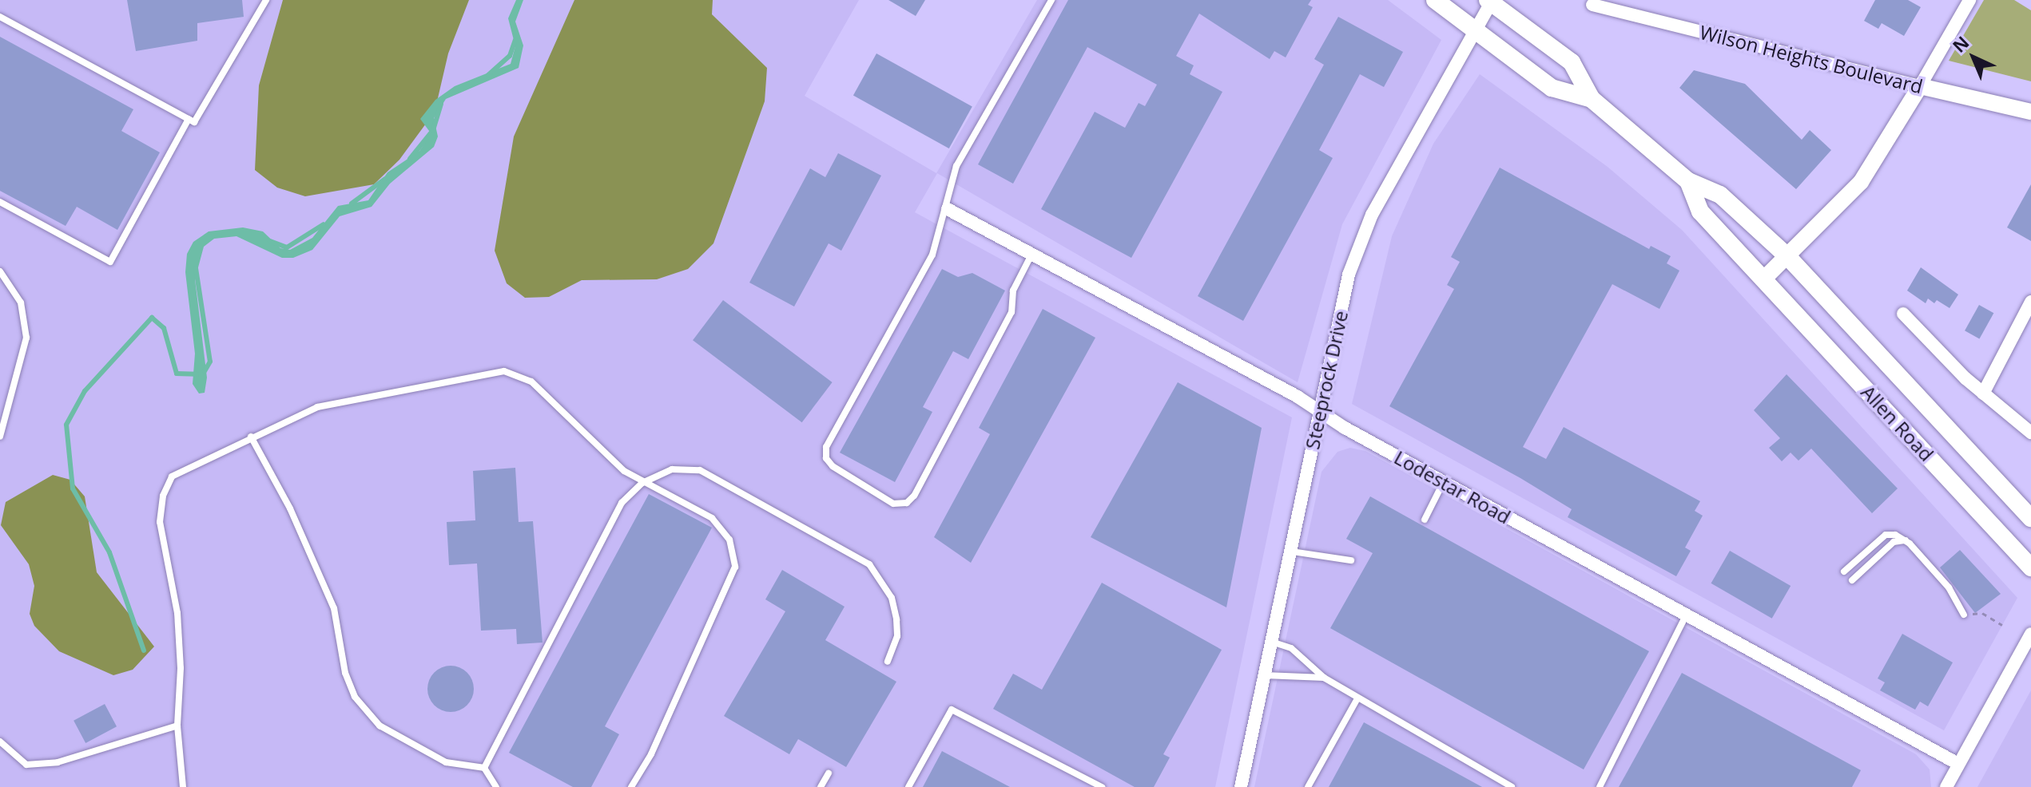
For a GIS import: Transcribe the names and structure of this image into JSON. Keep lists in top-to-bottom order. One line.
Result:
{"streets":{"main road":["Allen Road"],"street":["Wilson Heights Boulevard","Steeprock Drive","Lodestar Road"]},"crossings":[["Steeprock Drive","Lodestar Road"]],"north":"top left"}
